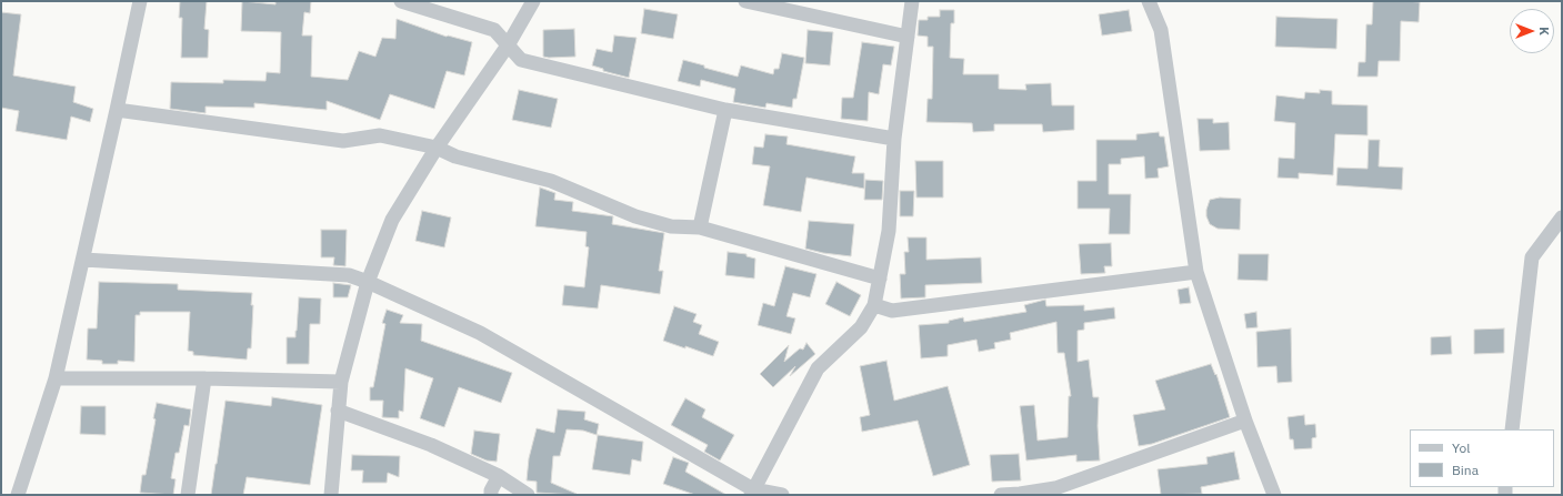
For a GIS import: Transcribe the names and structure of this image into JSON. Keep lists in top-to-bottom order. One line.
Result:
{"legend":["Yol","Bina"],"north":"right"}
